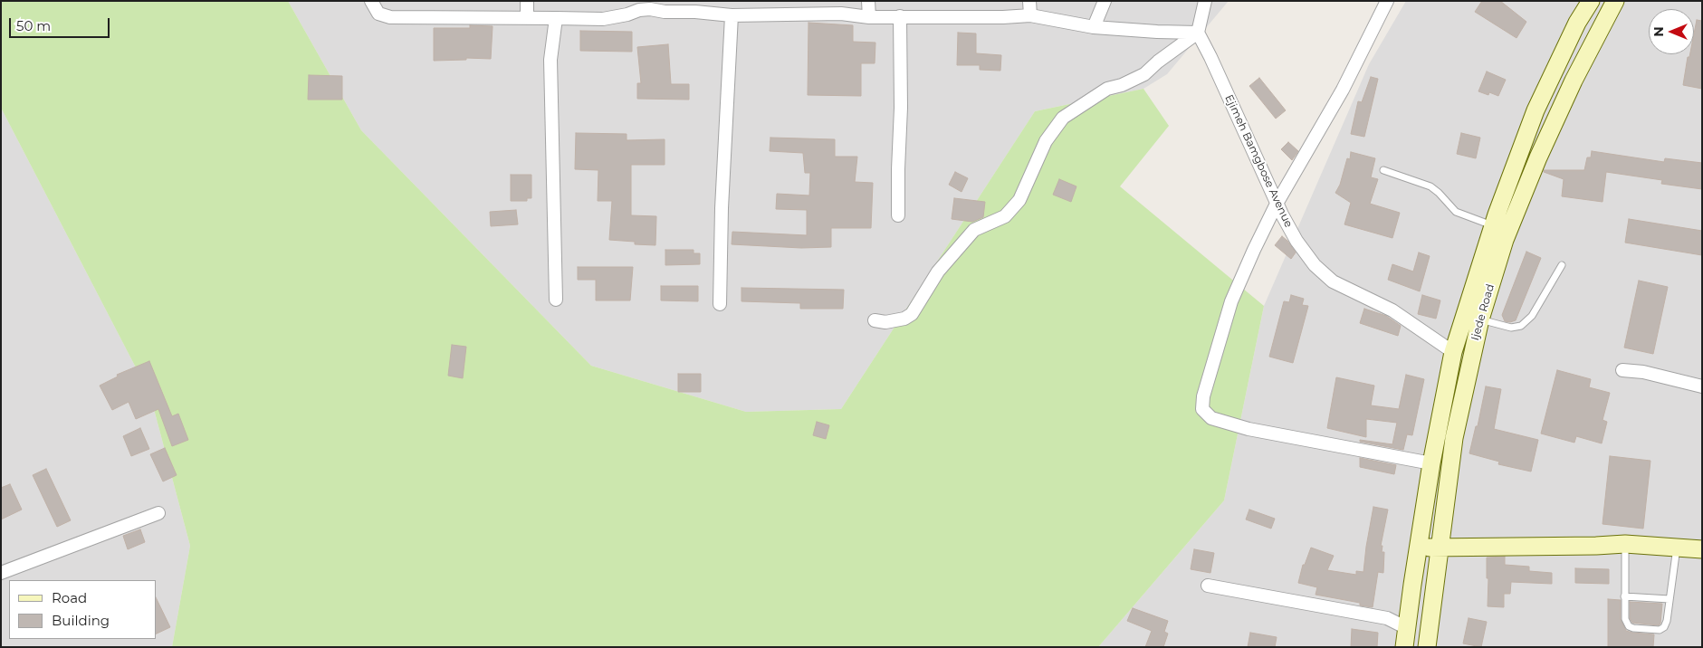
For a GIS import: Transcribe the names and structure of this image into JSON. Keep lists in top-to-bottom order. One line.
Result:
{"streets":{"main road":["Ijede Road"],"street":["Ejimeh Bamgbose Avenue"]},"crossings":[["Ejimeh Bamgbose Avenue","Ijede Road"]],"legend":["Road","Building"],"scale_bar":"50 m","north":"left"}
